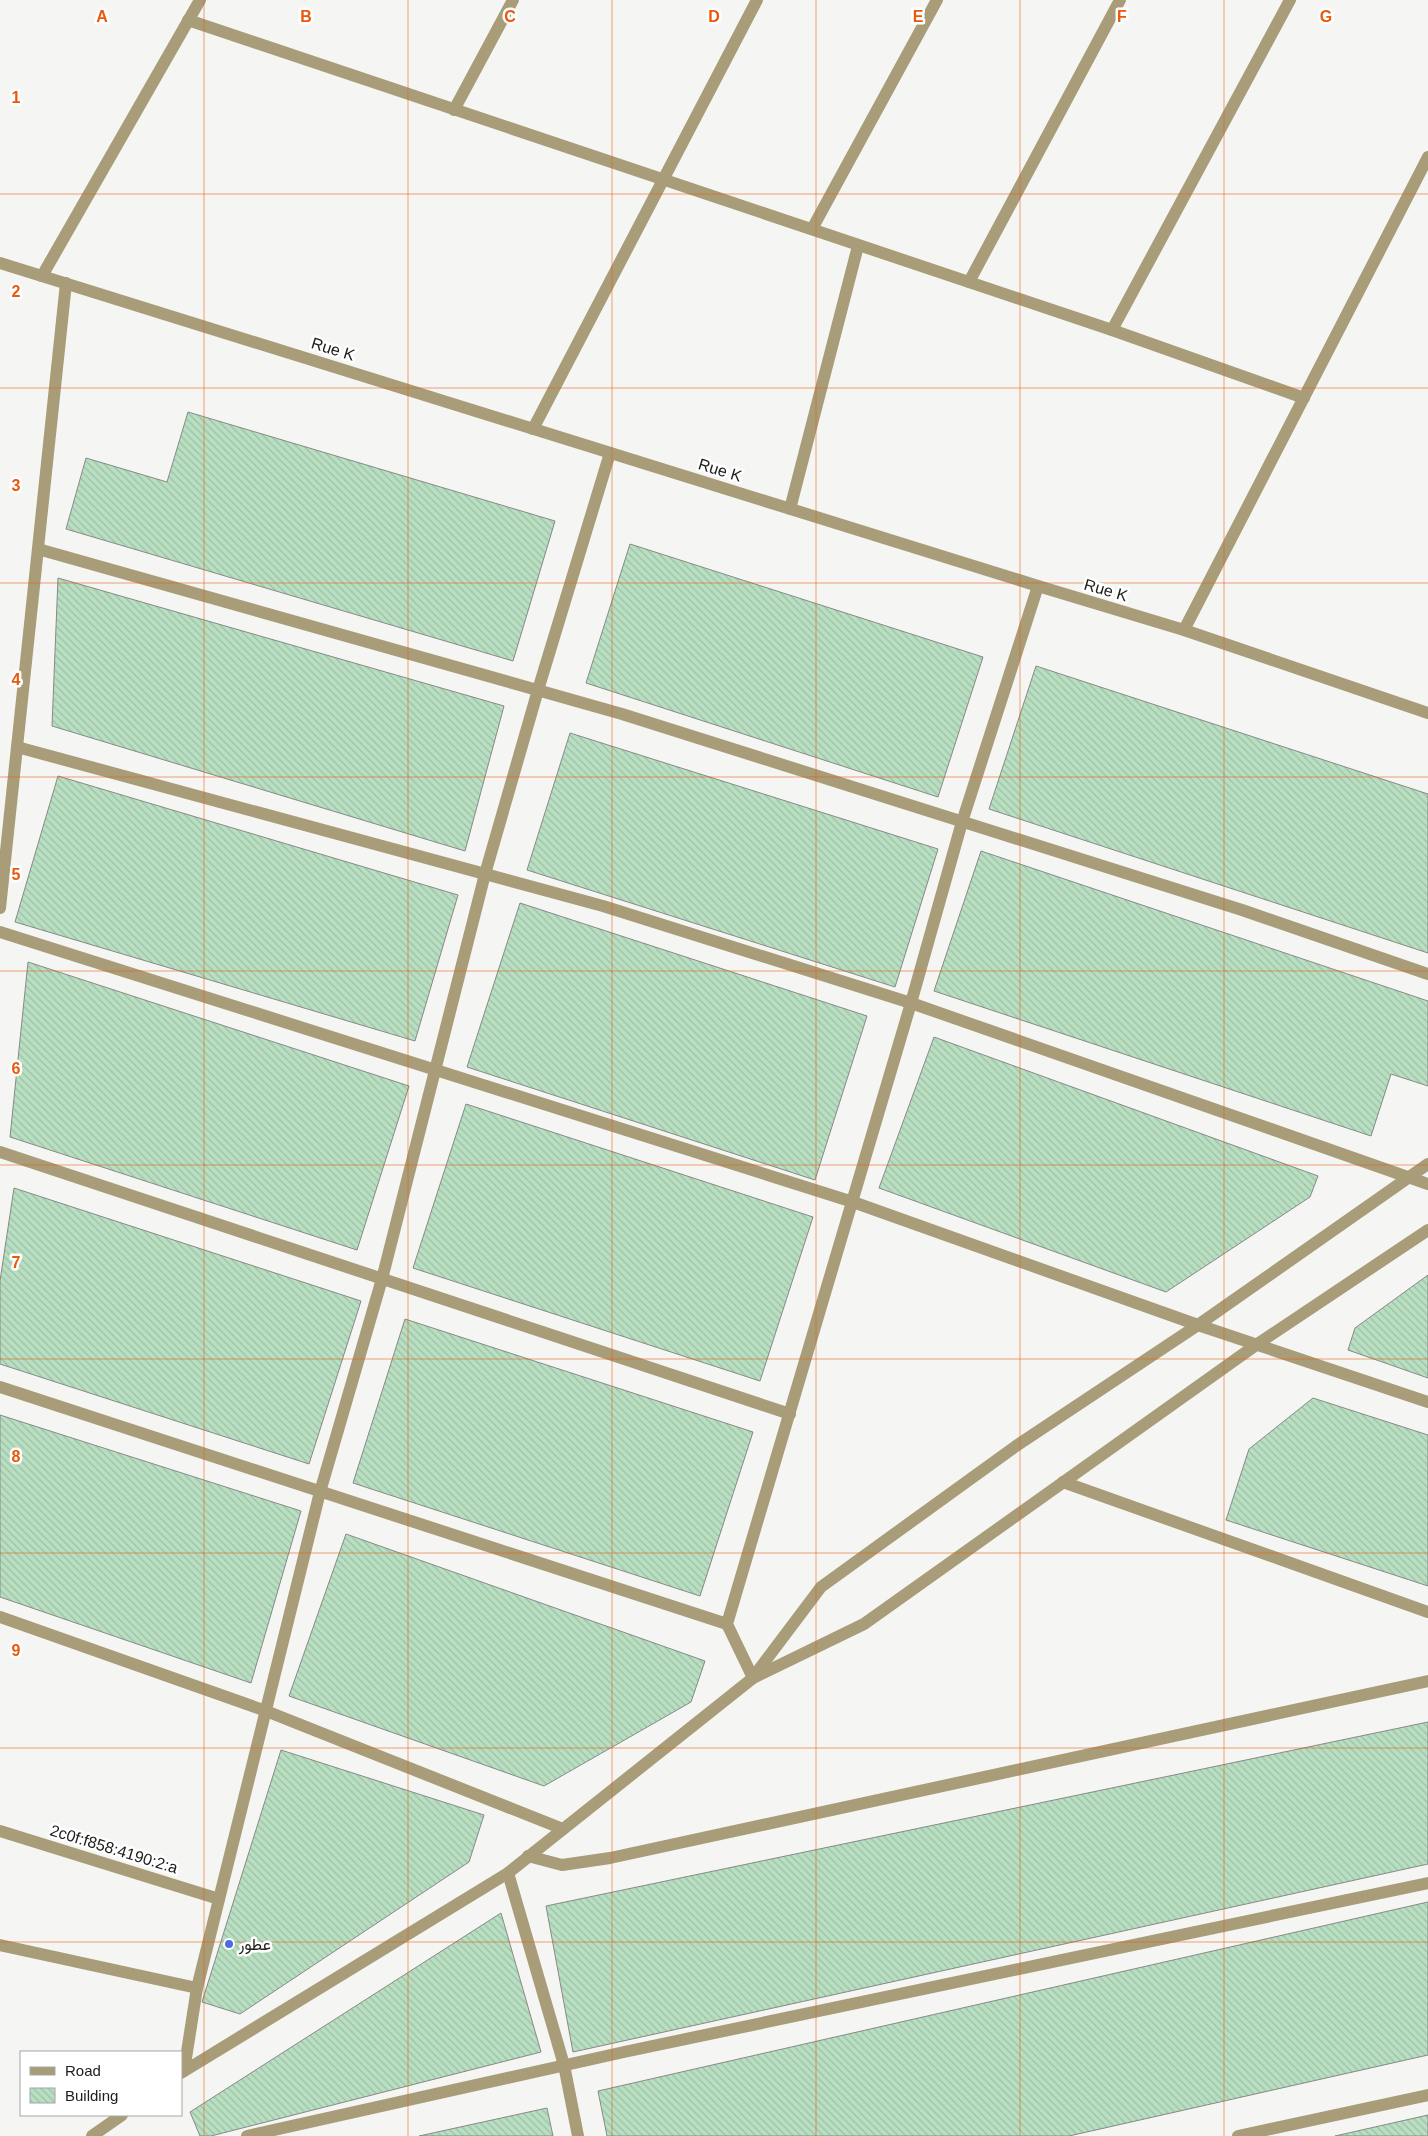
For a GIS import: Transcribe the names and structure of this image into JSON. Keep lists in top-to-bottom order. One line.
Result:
{"streets":{"street":["Rue K","2c0f:f858:4190:2:a"]},"places":["عطور"],"legend":["Road","Building"],"grid":{"columns":["A","B","C","D","E","F","G"],"rows":["1","2","3","4","5","6","7","8","9"]}}
